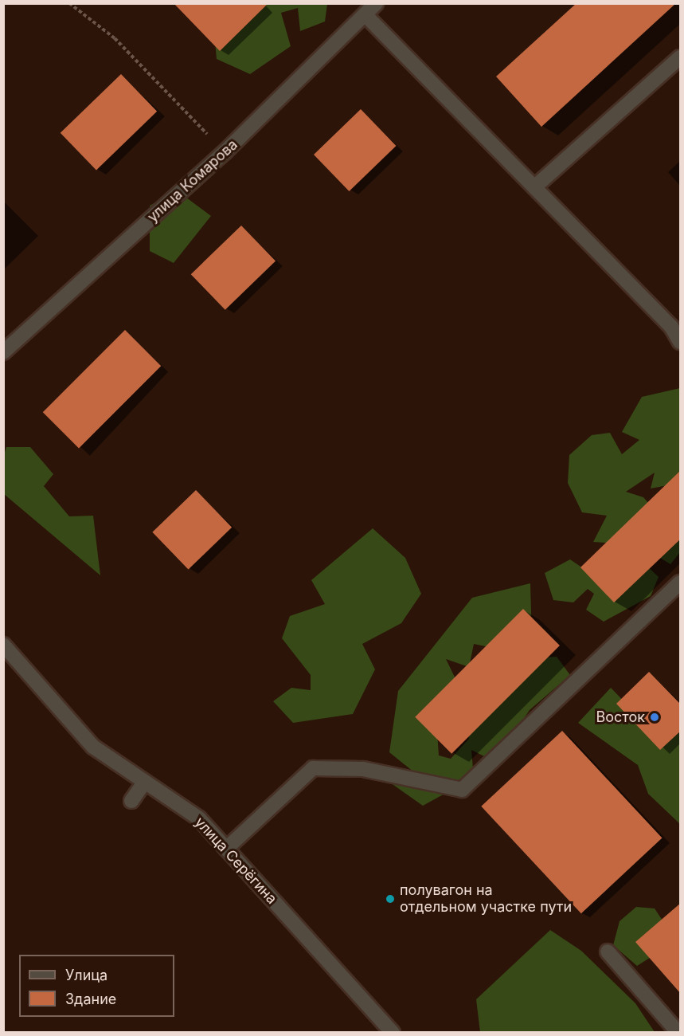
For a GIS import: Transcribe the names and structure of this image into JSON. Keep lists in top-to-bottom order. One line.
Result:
{"streets":{"street":["улица Комарова","улица Серёгина"]},"places":["Восток","полувагон на отдельном участке пути"],"legend":["Улица","Здание"]}
